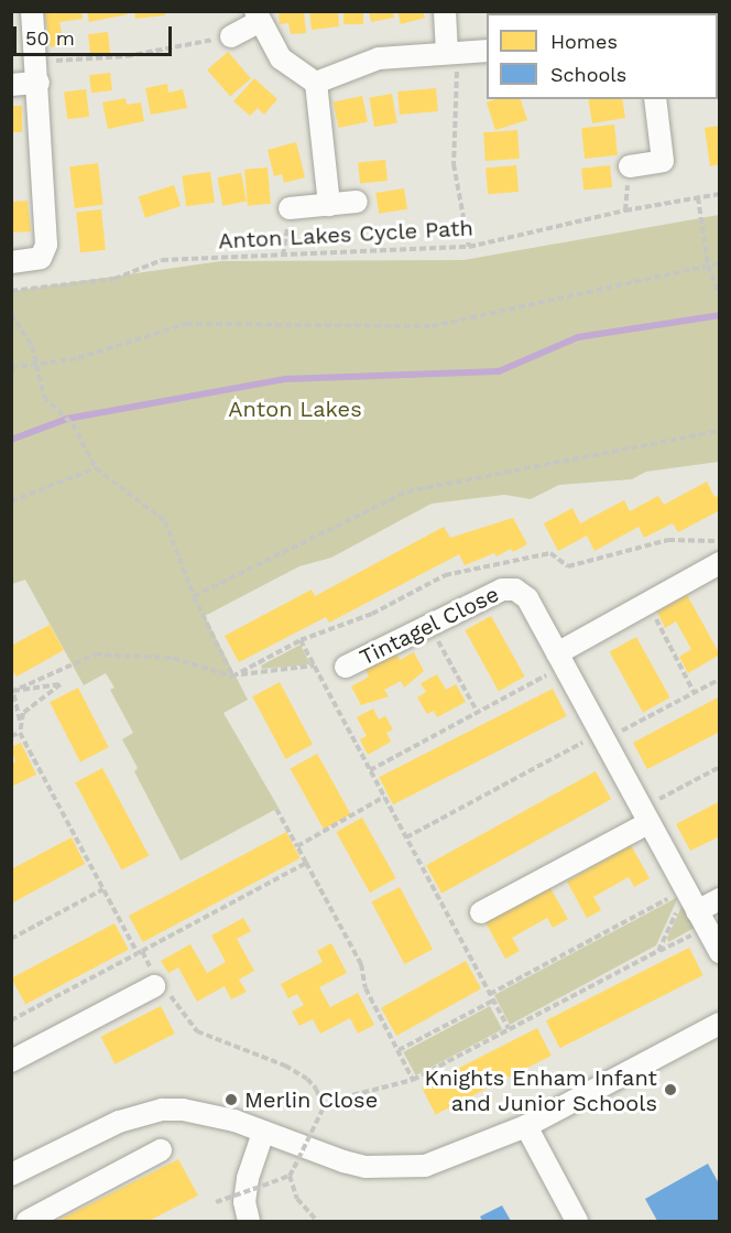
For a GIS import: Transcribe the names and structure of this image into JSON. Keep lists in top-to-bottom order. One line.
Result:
{"streets":{"street":["Tintagel Close"],"path":["Anton Lakes Cycle Path"]},"parks":["Anton Lakes"],"places":["Knights Enham Infant and Junior Schools","Merlin Close"],"legend":["Homes","Schools"],"scale_bar":"50 m"}
